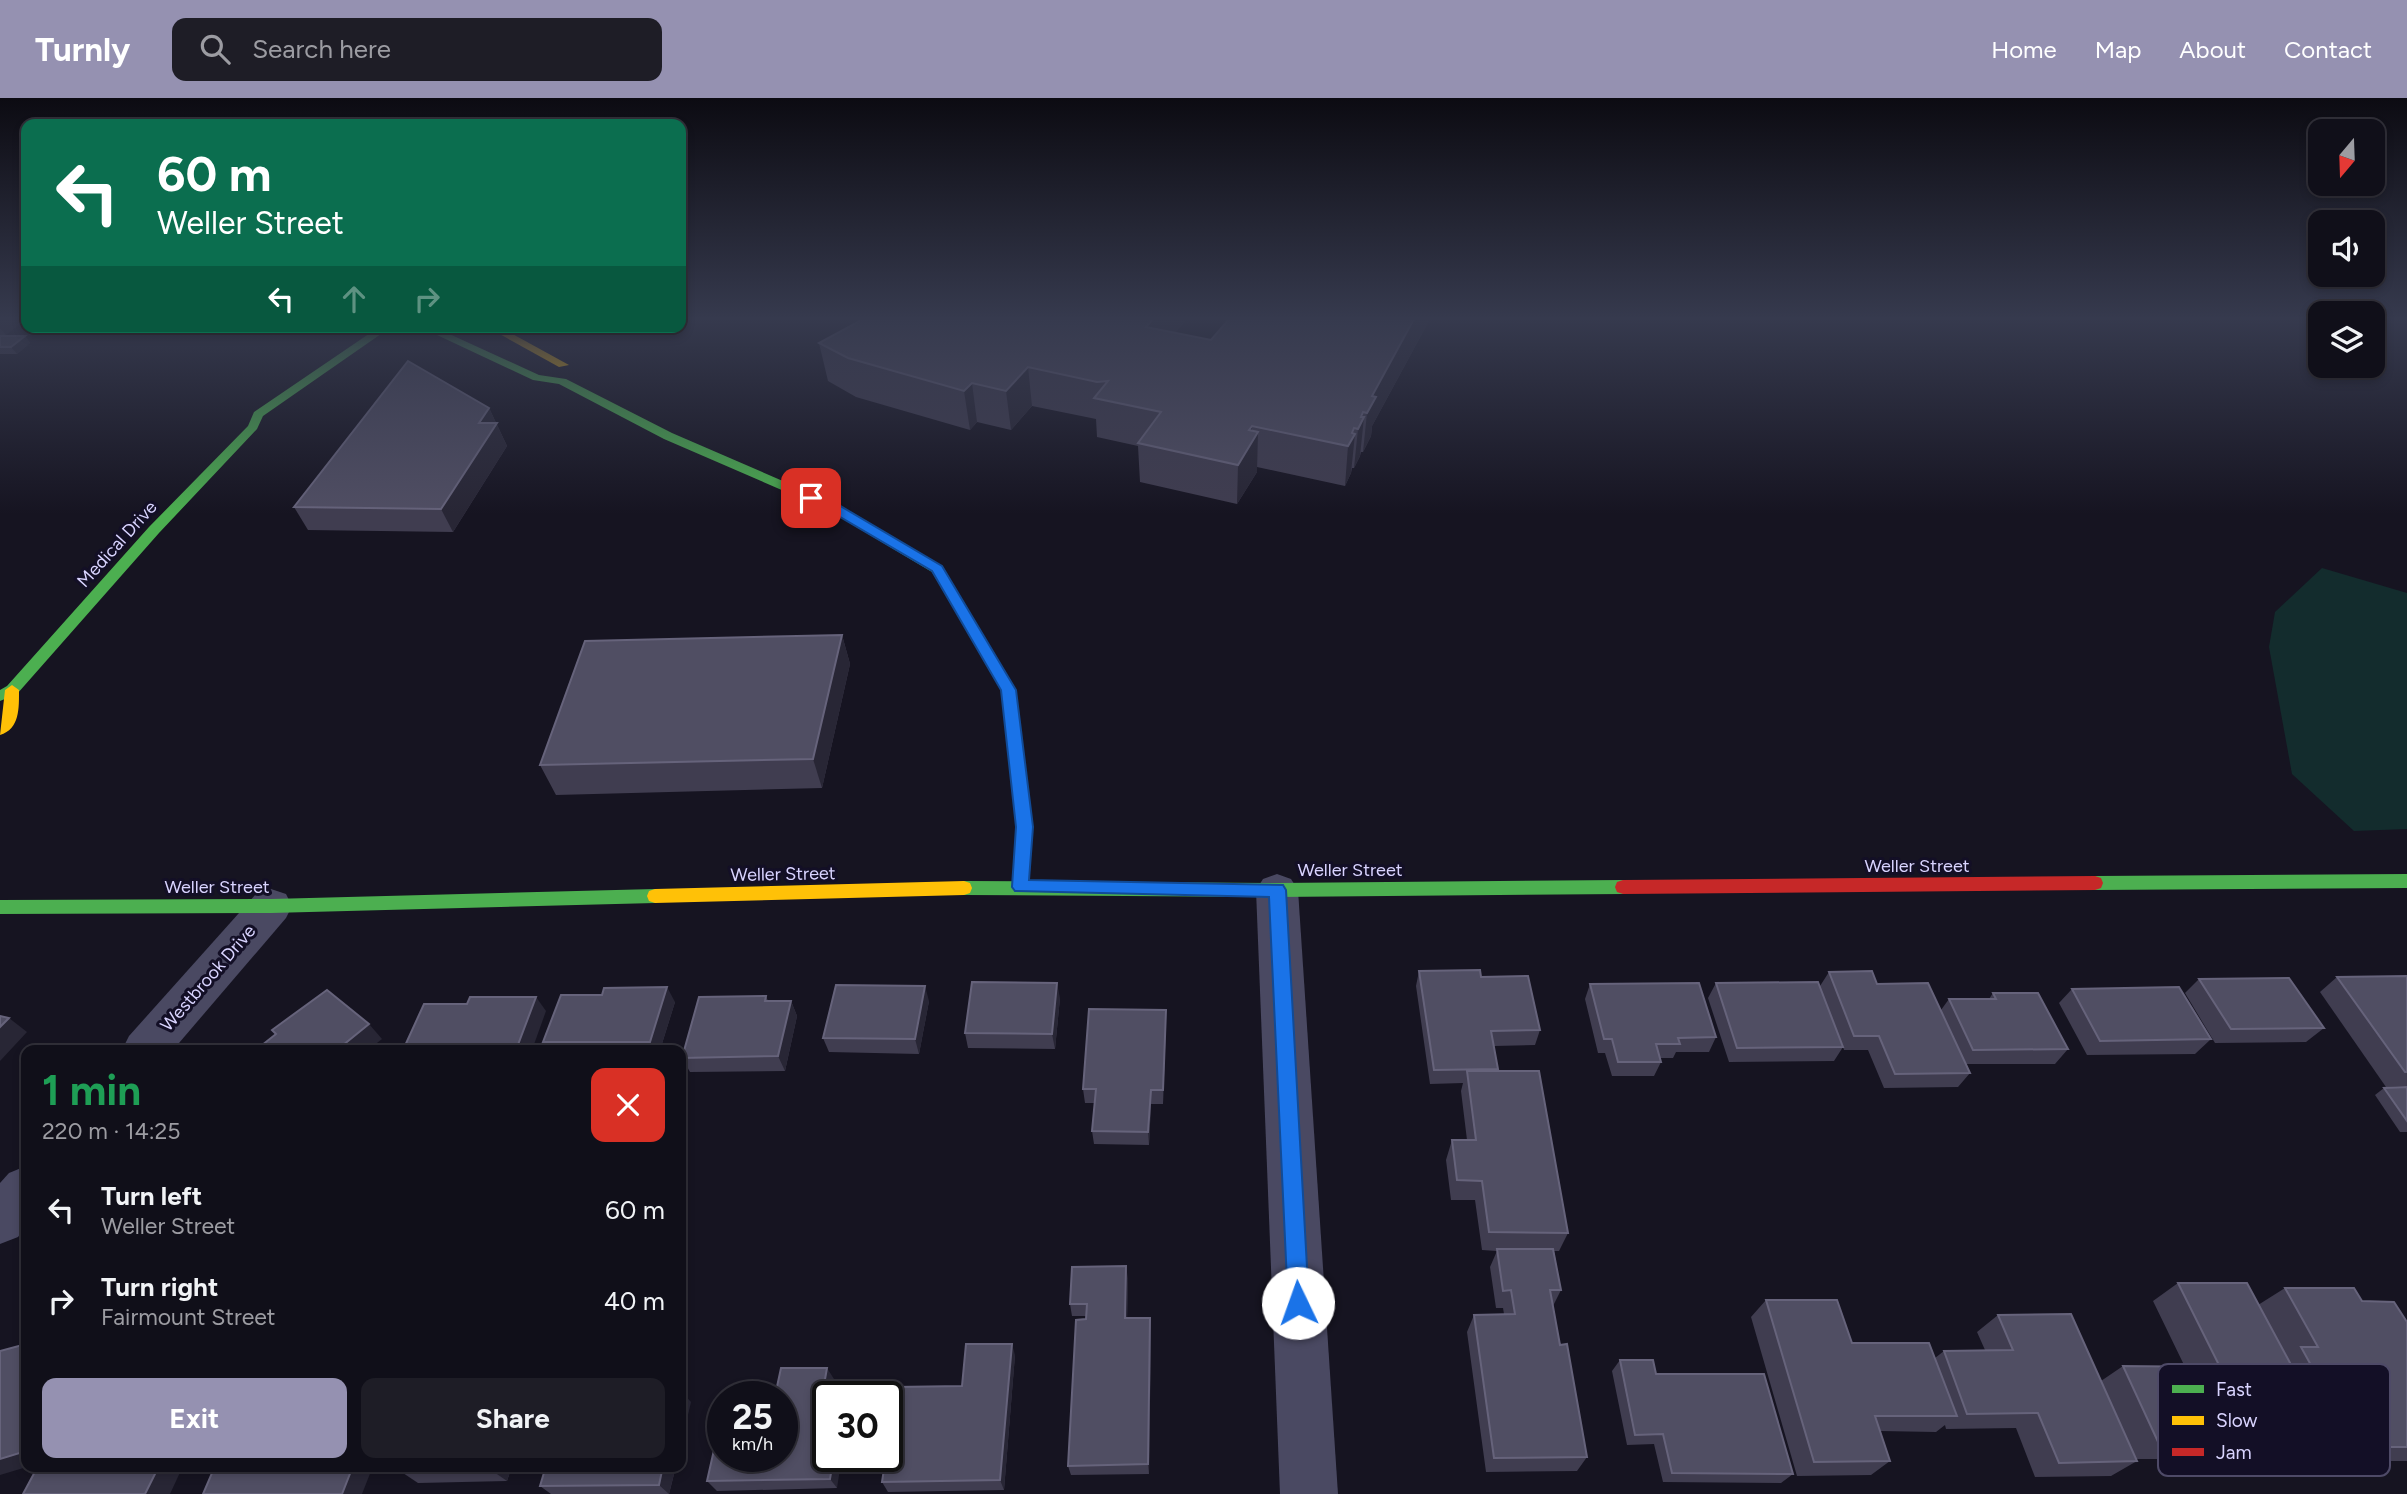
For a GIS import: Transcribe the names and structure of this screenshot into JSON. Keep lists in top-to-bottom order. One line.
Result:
{"streets":{"street":["Medical Drive","Weller Street","Westbrook Drive"]},"crossings":[["Weller Street","Westbrook Drive"]],"legend":["Fast","Slow","Jam"],"north":"bottom","page":{"header":"Turnly","search":"Search here","nav":["Home","Map","About","Contact"],"turn":["60 m","Weller Street"],"heading":["1 min","220 m · 14:25"],"list":[{"name":"Turn left","note":"Weller Street","value":"60 m"},{"name":"Turn right","note":"Fairmount Street","value":"40 m"}],"buttons":["Exit","Share"],"speed":"25 km/h","limit":"30"}}
